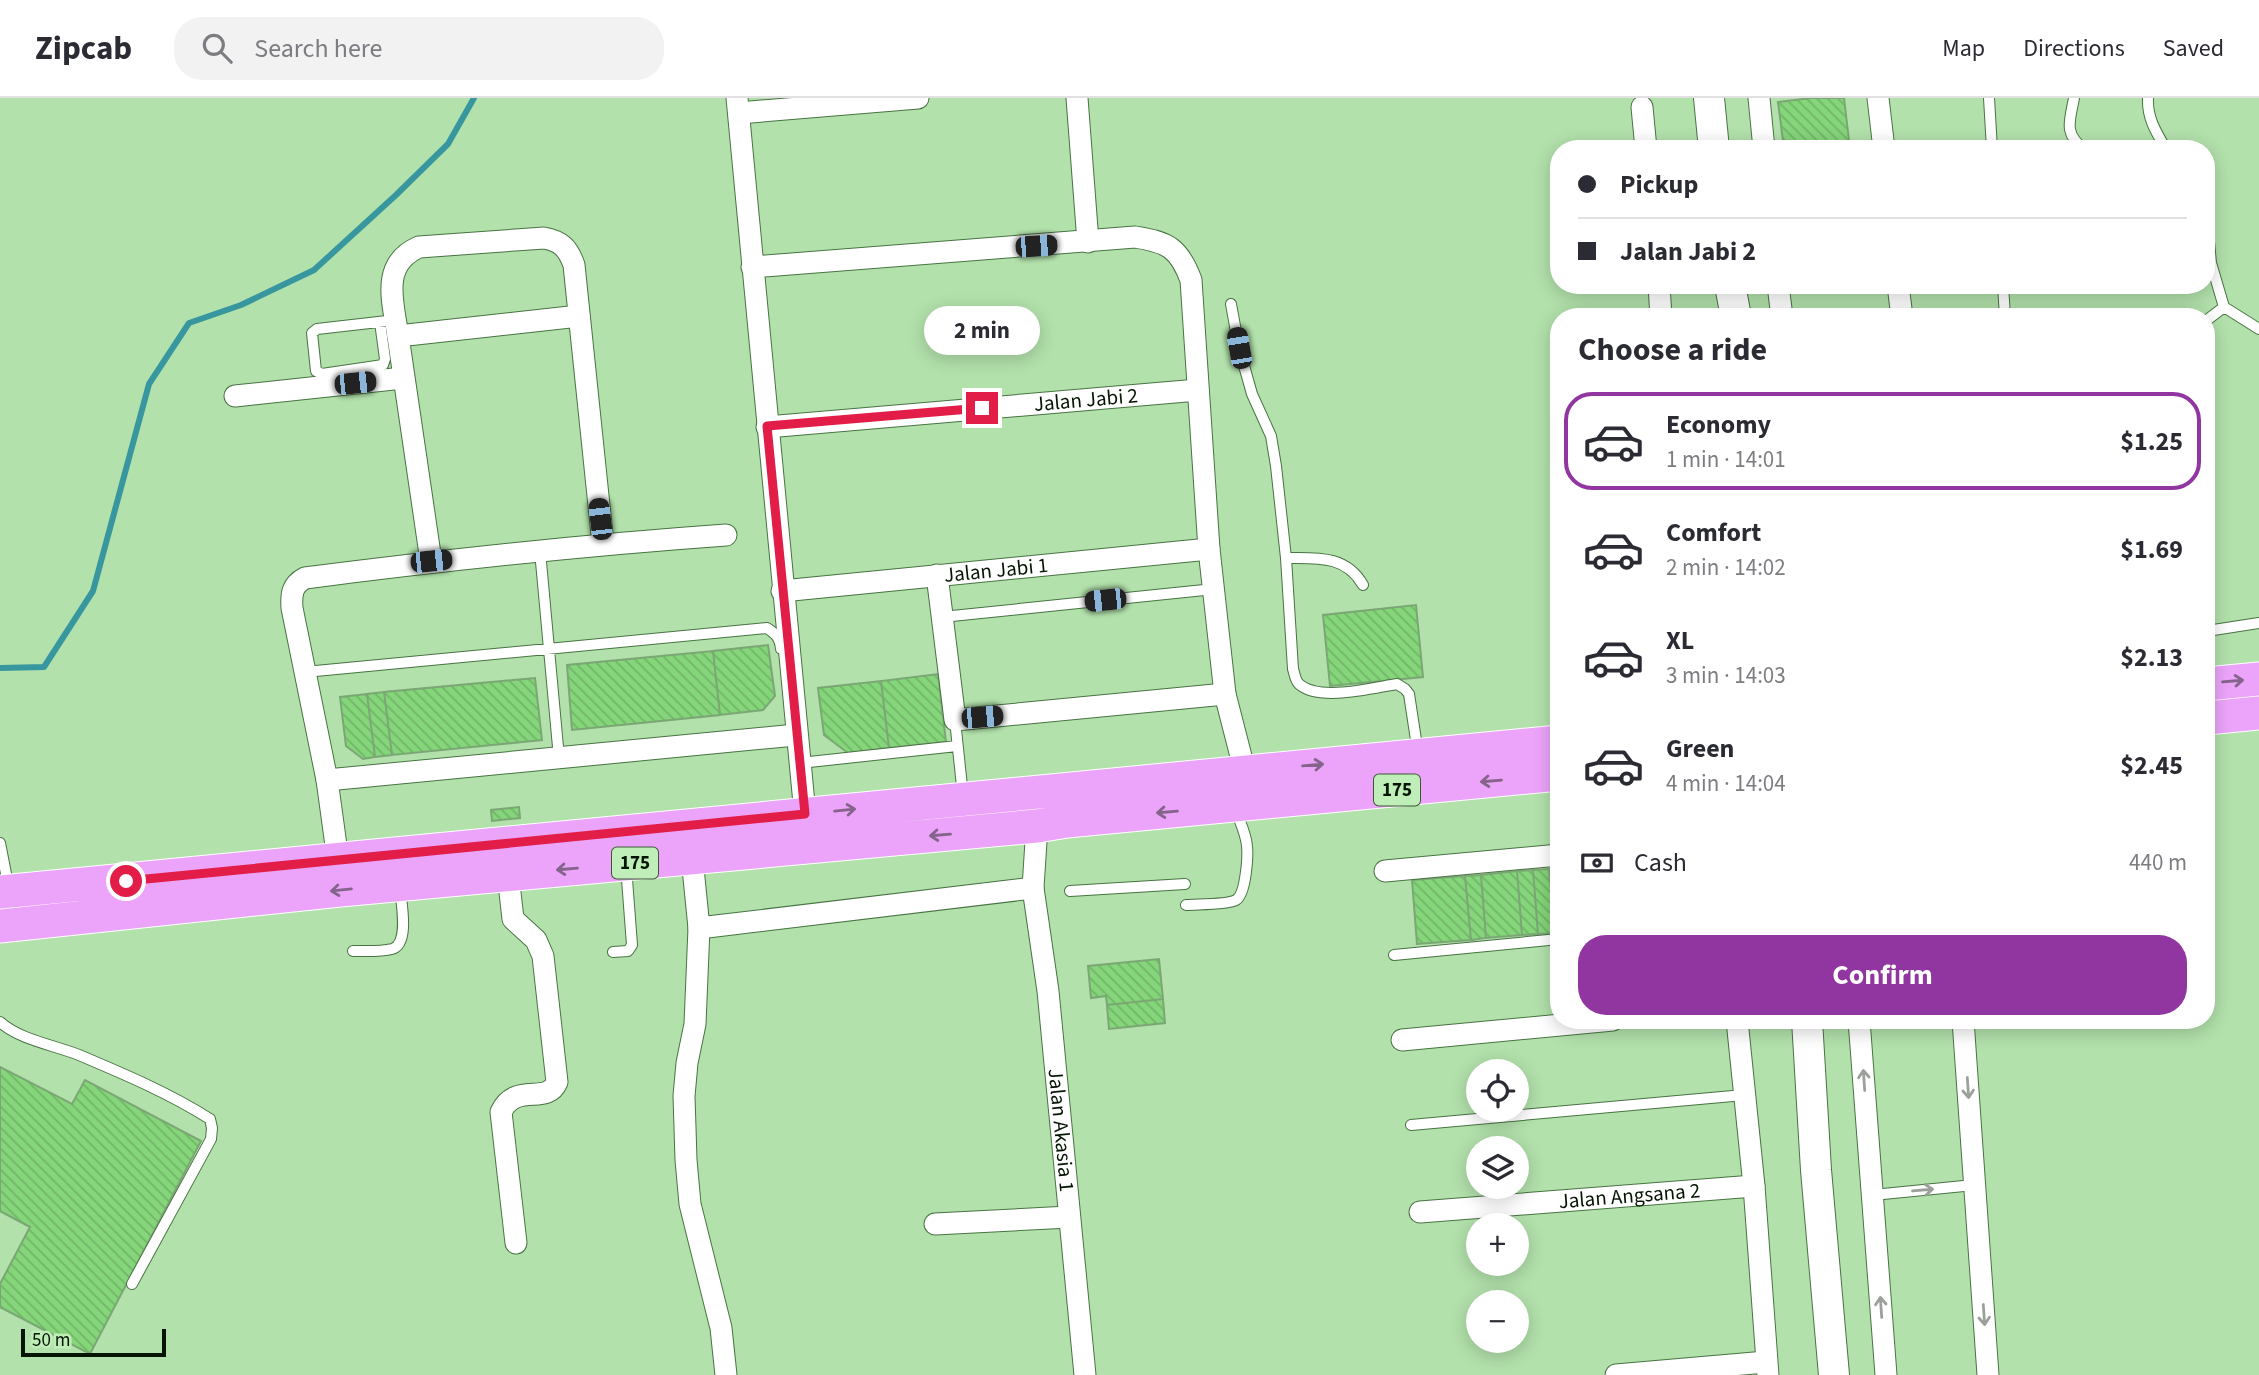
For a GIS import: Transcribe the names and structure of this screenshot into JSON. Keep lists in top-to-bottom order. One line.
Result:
{"streets":{"highway":["175"],"street":["Jalan Jabi 2","Jalan Jabi 1","Jalan Akasia 1","Jalan Angsana 2"]},"crossings":[["175","Jalan Akasia 1"]],"scale_bar":"50 m","page":{"header":"Zipcab","search":"Search here","nav":["Map","Directions","Saved"],"banner":["Pickup","Jalan Jabi 2"],"bubble":"2 min","heading":"Choose a ride","list":[{"name":"Economy","note":"1 min · 14:01","value":"$1.25"},{"name":"Comfort","note":"2 min · 14:02","value":"$1.69"},{"name":"XL","note":"3 min · 14:03","value":"$2.13"},{"name":"Green","note":"4 min · 14:04","value":"$2.45"}],"pay":["Cash","440 m"],"buttons":"Confirm","map_buttons":["+","−"],"scale":"50 m"}}
